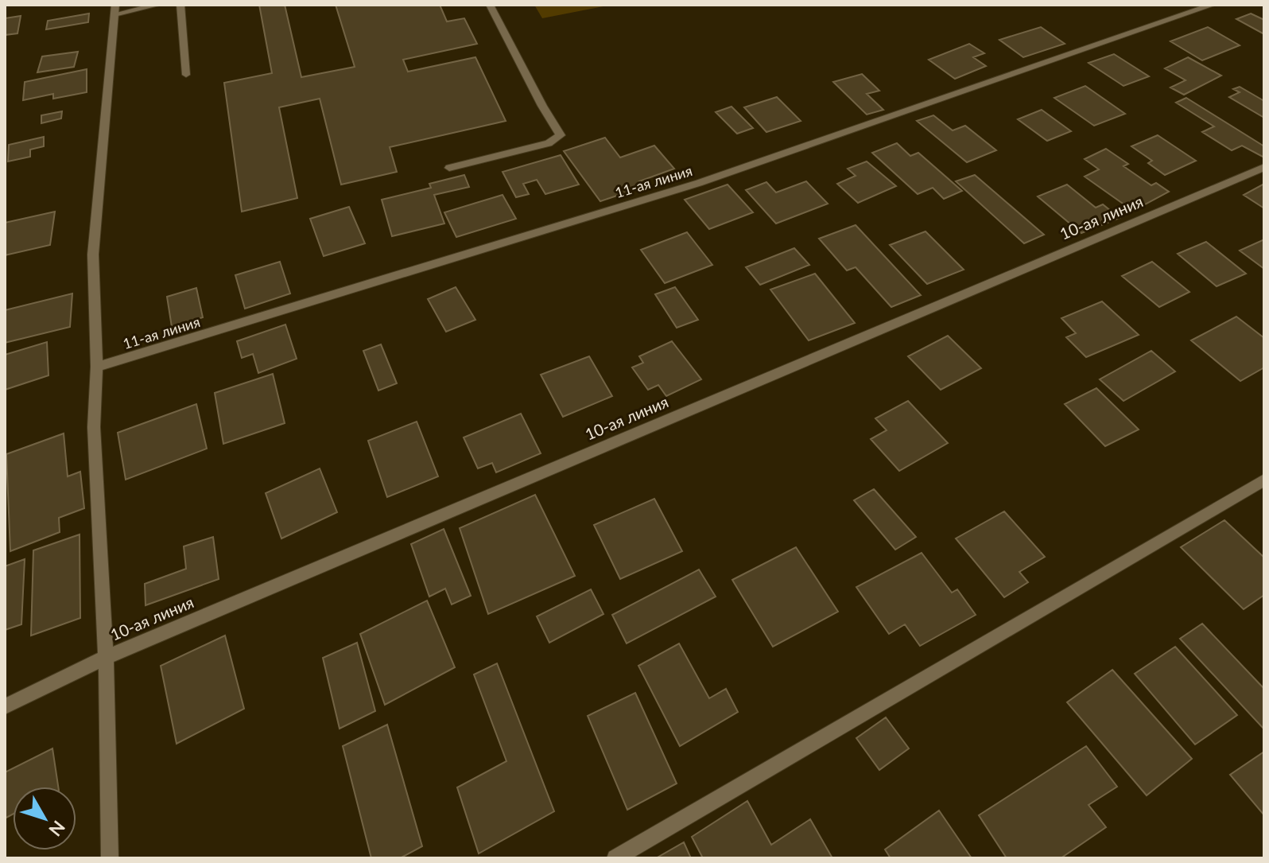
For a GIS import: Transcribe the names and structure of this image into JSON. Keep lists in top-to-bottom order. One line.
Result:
{"streets":{"street":["11-ая линия","10-ая линия"]},"north":"bottom right"}
